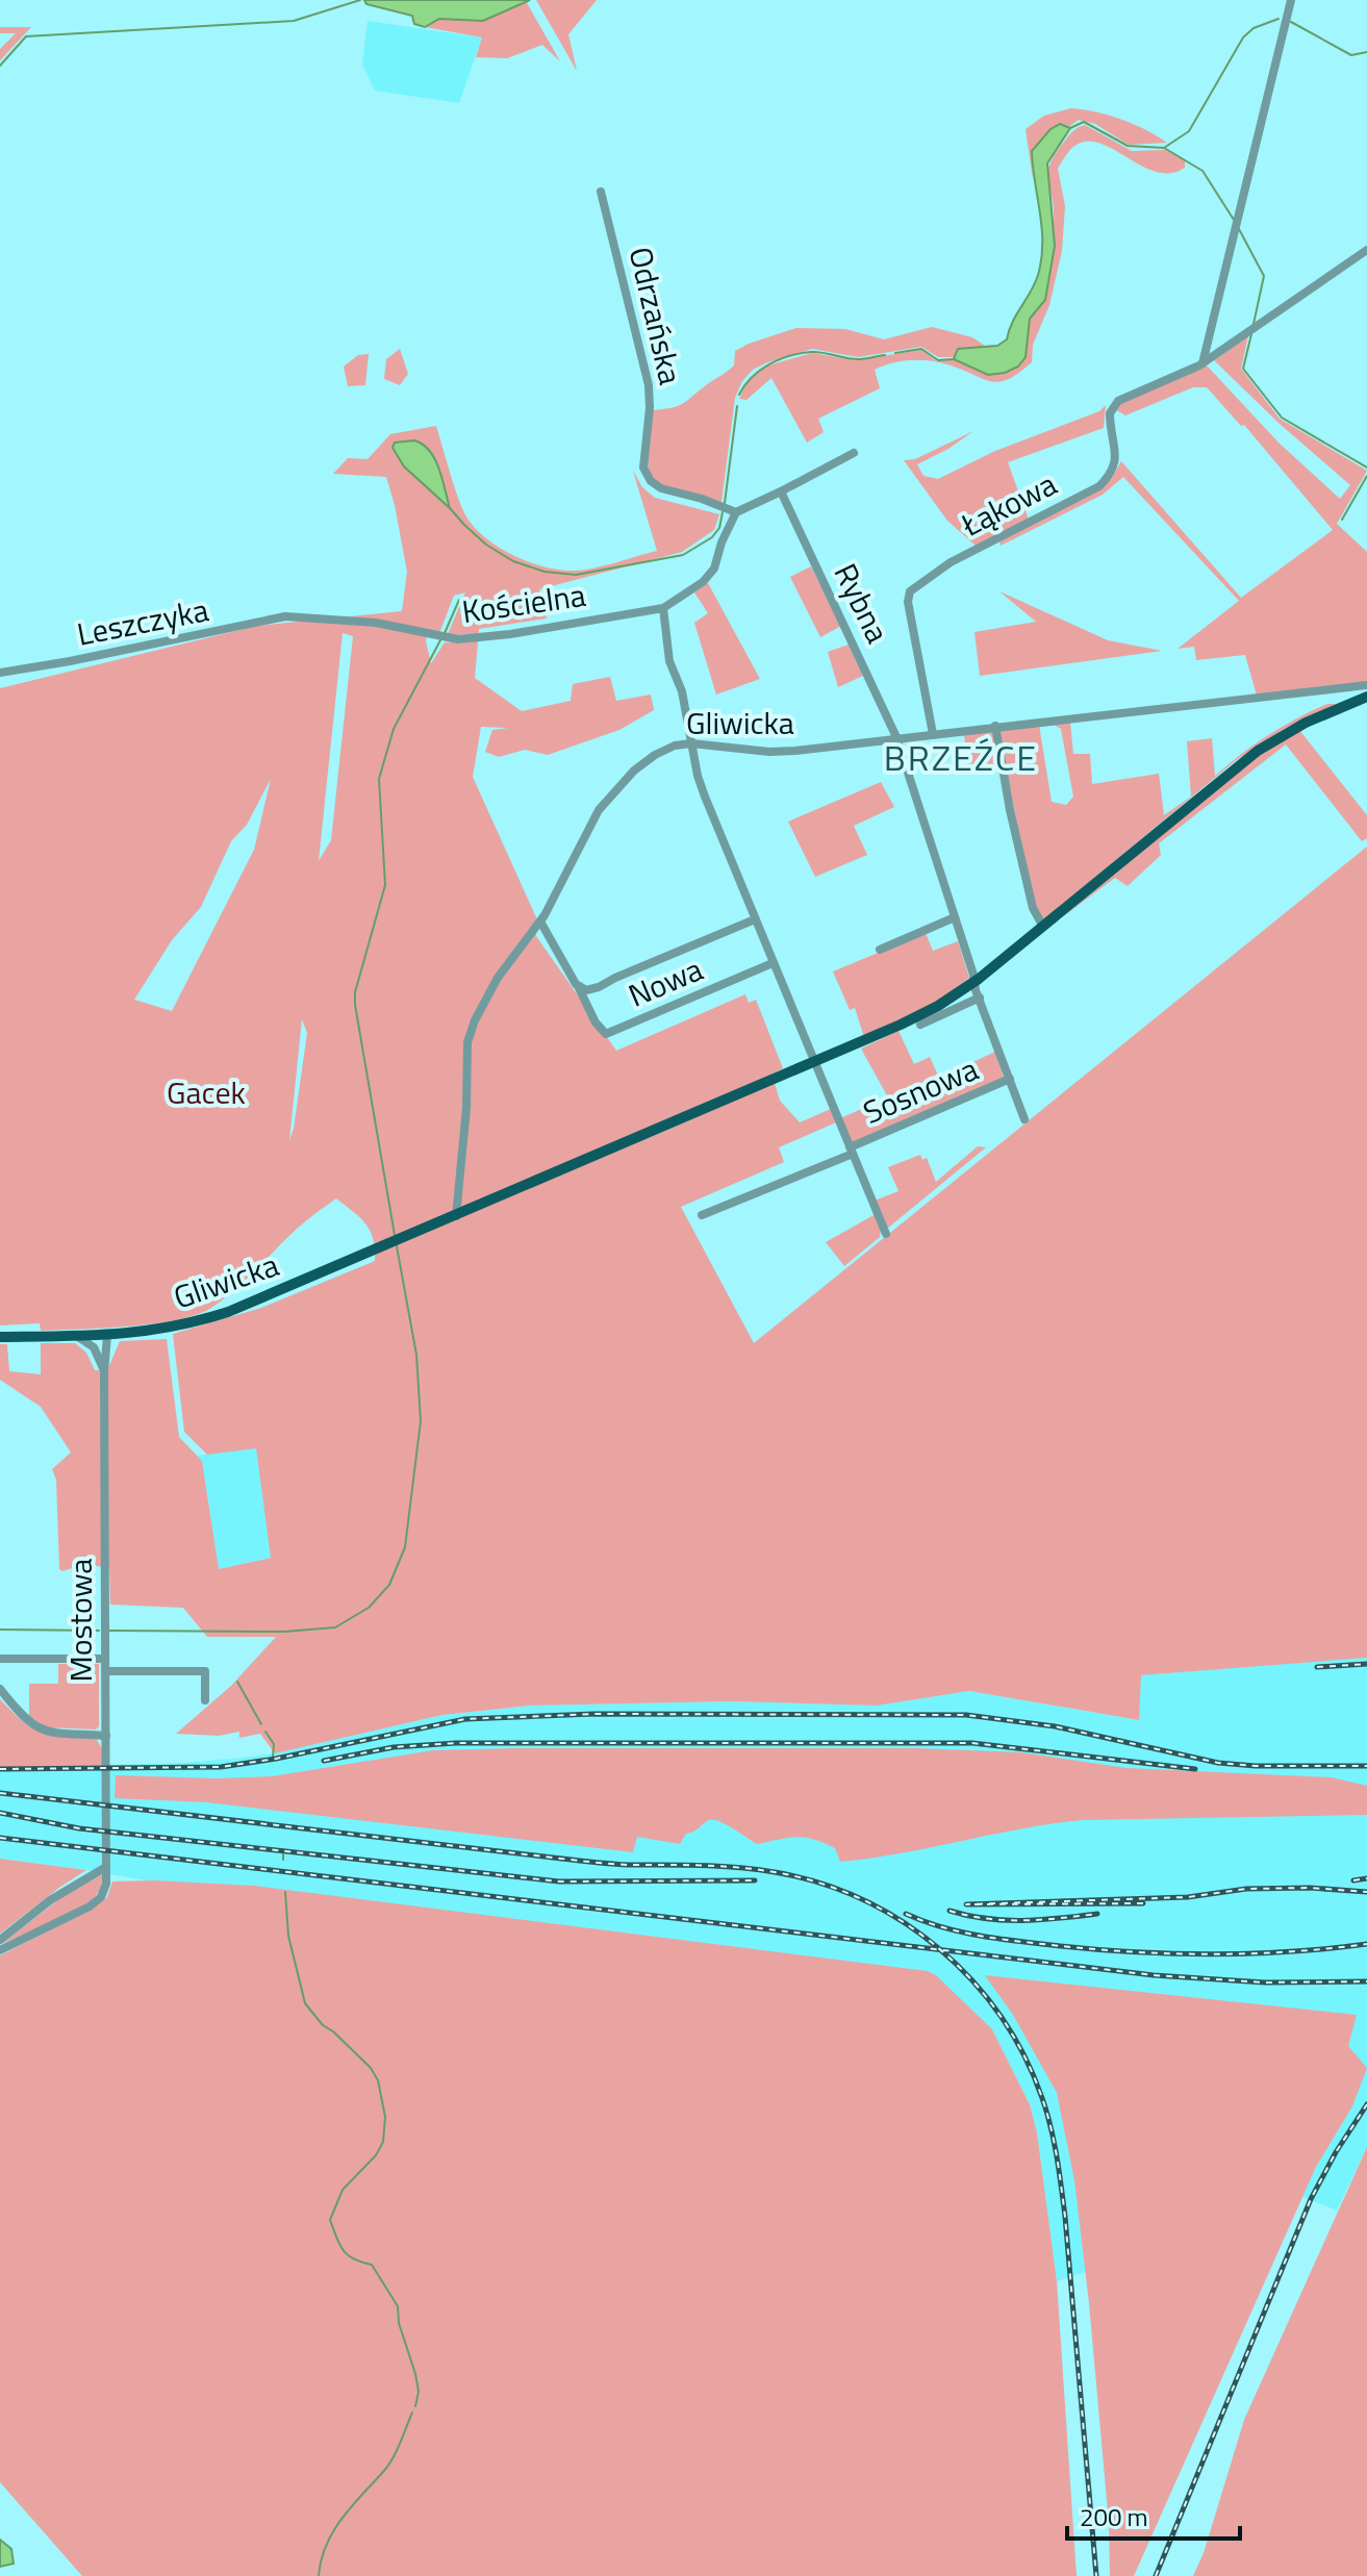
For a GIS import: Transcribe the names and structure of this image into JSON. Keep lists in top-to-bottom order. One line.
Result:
{"streets":{"main road":["Gliwicka"],"street":["Odrzańska","Łąkowa","Kościelna","Rybna","Leszczyka","Nowa","Sosnowa","Mostowa"]},"crossings":[["Łąkowa","Gliwicka"],["Kościelna","Leszczyka"],["Rybna","Gliwicka"],["Rybna","Sosnowa"],["Gliwicka","Nowa"],["Gliwicka","Mostowa"]],"districts":["BRZEŹCE"],"parks":["Gacek"],"scale_bar":"200 m"}
